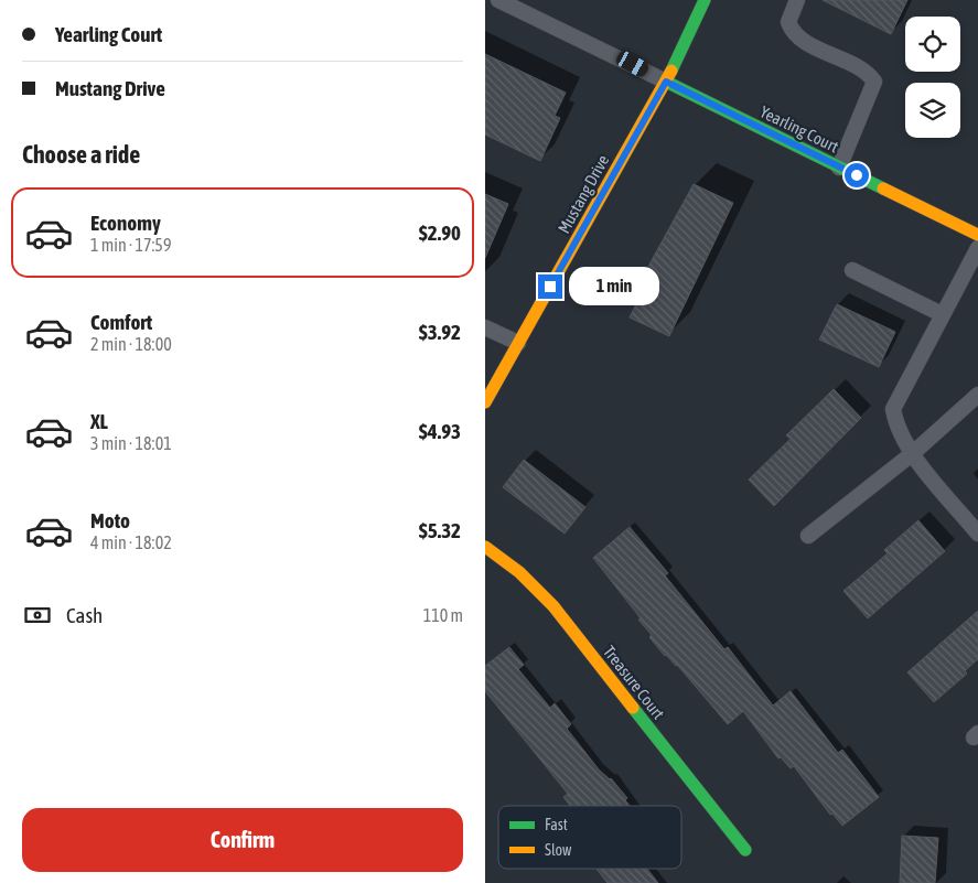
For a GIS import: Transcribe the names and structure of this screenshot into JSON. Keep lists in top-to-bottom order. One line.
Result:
{"streets":{"street":["Yearling Court","Mustang Drive","Treasure Court"]},"crossings":[["Yearling Court","Mustang Drive"]],"legend":["Fast","Slow"],"page":{"banner":["Yearling Court","Mustang Drive"],"heading":"Choose a ride","list":[{"name":"Economy","note":"1 min · 17:59","value":"$2.90"},{"name":"Comfort","note":"2 min · 18:00","value":"$3.92"},{"name":"XL","note":"3 min · 18:01","value":"$4.93"},{"name":"Moto","note":"4 min · 18:02","value":"$5.32"}],"bubble":"1 min","pay":["Cash","110 m"],"buttons":"Confirm"}}
